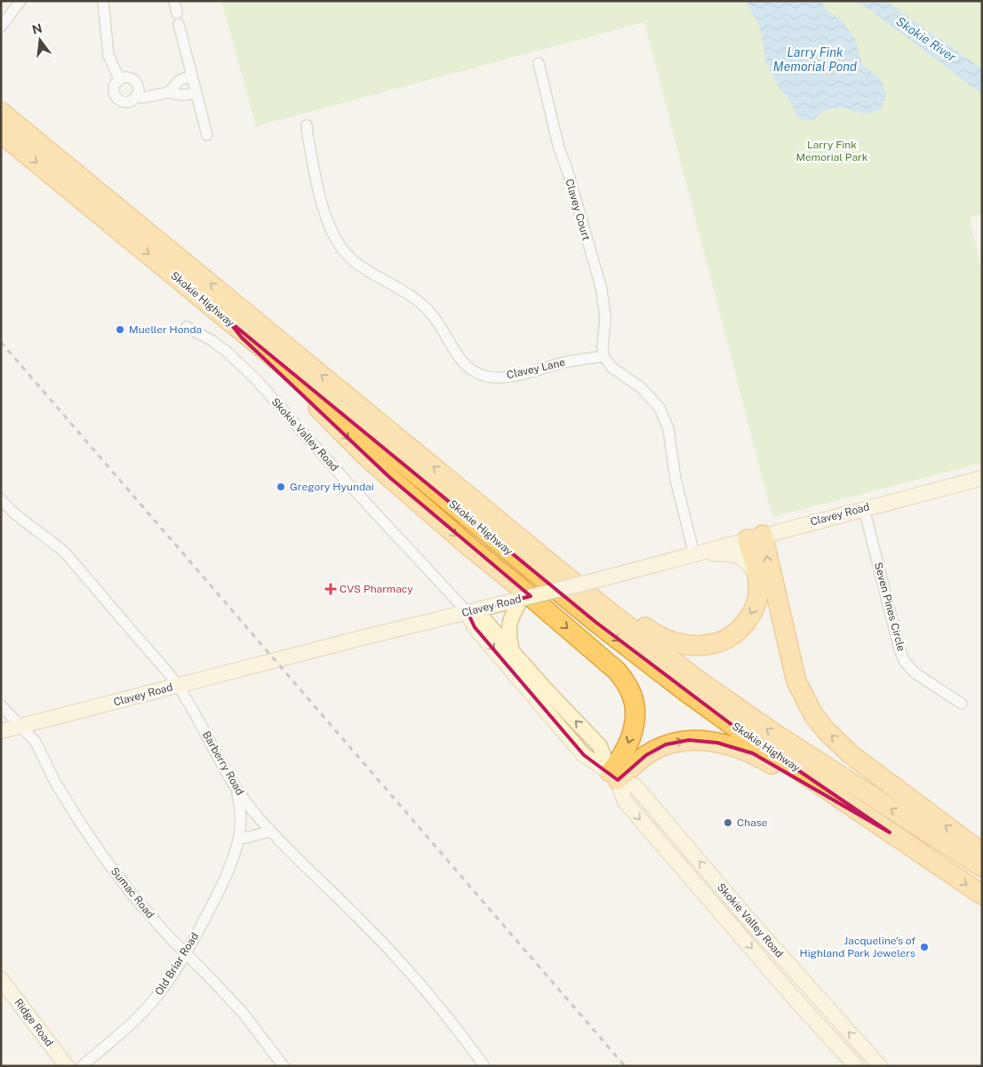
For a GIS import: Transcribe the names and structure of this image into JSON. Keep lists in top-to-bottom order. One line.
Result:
{"streets":{"highway":["Skokie Highway"],"main road":["Skokie Valley Road","Clavey Road","Ridge Road"],"street":["Clavey Court","Clavey Lane","Seven Pines Circle","Barberry Road","Sumac Road","Old Briar Road"]},"crossings":[["Clavey Court","Clavey Lane"],["Skokie Valley Road","Clavey Road"],["Clavey Road","Seven Pines Circle"],["Clavey Road","Barberry Road"],["Clavey Road","Sumac Road"],["Barberry Road","Old Briar Road"],["Sumac Road","Old Briar Road"]],"water":["Skokie River","Larry Fink Memorial Pond"],"parks":["Larry Fink Memorial Park"],"places":{"other":["Mueller Honda","Gregory Hyundai","Chase","Jacqueline's of Highland Park Jewelers"],"health":["CVS Pharmacy"]},"north":"top"}
